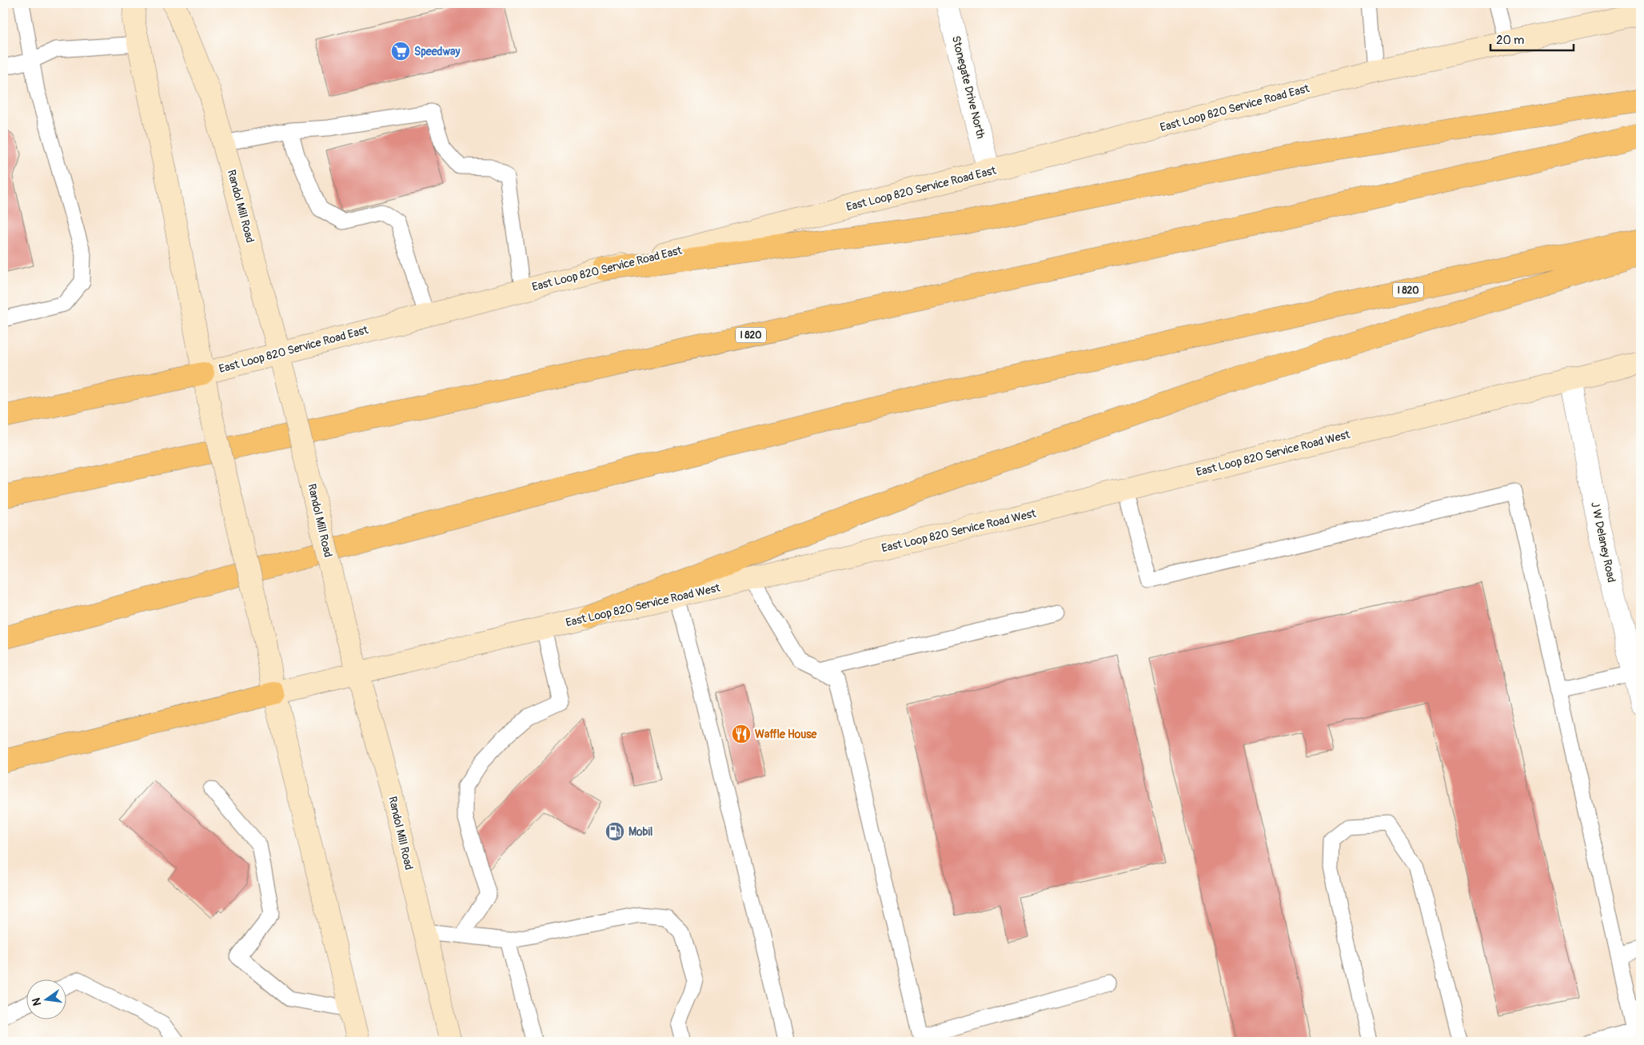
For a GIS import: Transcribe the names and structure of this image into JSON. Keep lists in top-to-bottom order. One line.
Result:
{"streets":{"highway":["I 820"],"main road":["East Loop 820 Service Road East","Randol Mill Road","East Loop 820 Service Road West"],"street":["Stonegate Drive North","J W Delaney Road"]},"crossings":[["Stonegate Drive North","East Loop 820 Service Road East"],["East Loop 820 Service Road East","Randol Mill Road"],["Randol Mill Road","East Loop 820 Service Road West"],["East Loop 820 Service Road West","J W Delaney Road"]],"places":{"supermarket":["Speedway"],"restaurant":["Waffle House"],"fuel station":["Mobil"]},"scale_bar":"20 m","north":"left"}
